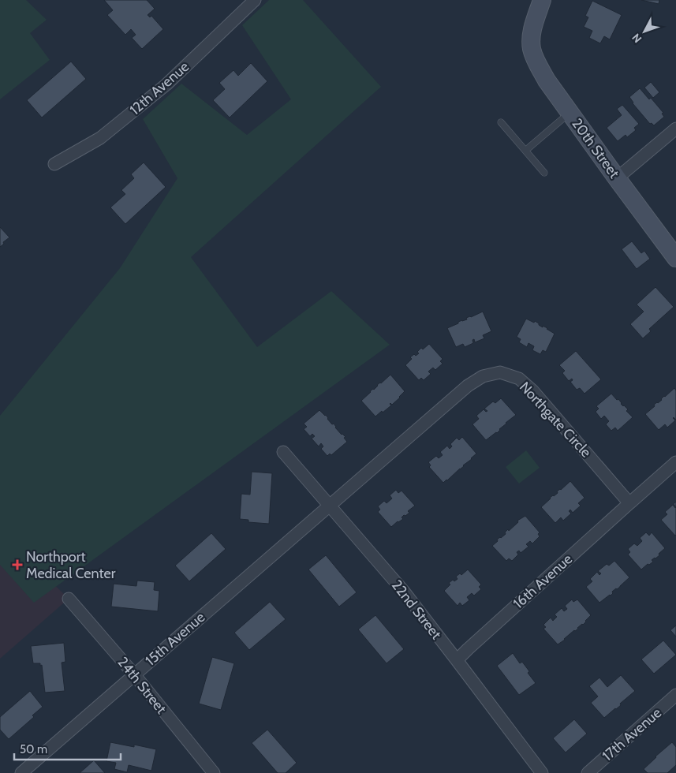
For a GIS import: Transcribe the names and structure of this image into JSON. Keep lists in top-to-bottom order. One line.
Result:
{"streets":{"street":["12th Avenue","20th Street","Northgate Circle","16th Avenue","22nd Street","15th Avenue","24th Street","17th Avenue"]},"crossings":[["Northgate Circle","16th Avenue"],["Northgate Circle","22nd Street"],["Northgate Circle","15th Avenue"],["16th Avenue","22nd Street"],["22nd Street","15th Avenue"],["15th Avenue","24th Street"]],"places":{"health":["Northport Medical Center"]},"scale_bar":"50 m","north":"bottom left"}
